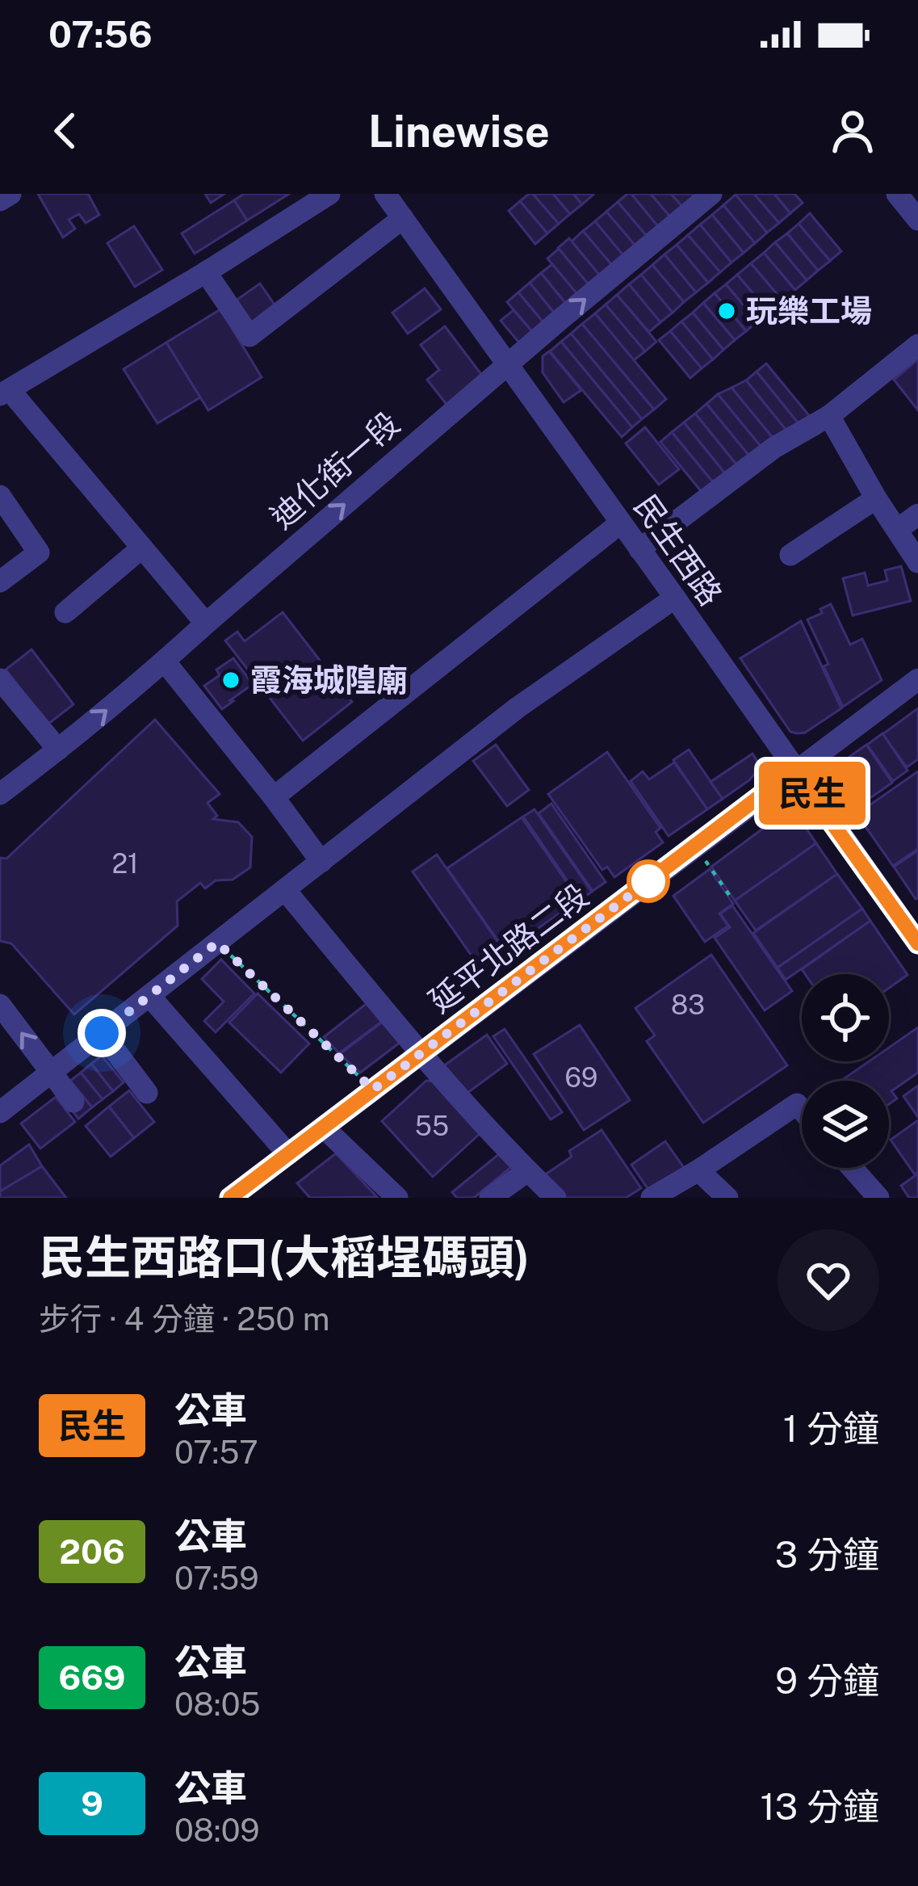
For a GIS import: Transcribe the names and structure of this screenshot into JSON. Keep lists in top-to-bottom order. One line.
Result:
{"streets":{"street":["迪化街一段","民生西路","延平北路二段"]},"crossings":[["迪化街一段","民生西路"],["民生西路","延平北路二段"]],"places":["玩樂工場","霞海城隍廟"],"lines":["bus line 民生"],"house_numbers":["21","83","69","55"],"page":{"status":"07:56","header":"Linewise","on_map":"民生","heading":["民生西路口(大稻埕碼頭)","步行 · 4 分鐘 · 250 m"],"list":[{"mark":"民生","name":"公車","note":"07:57","value":"1 分鐘"},{"mark":"206","name":"公車","note":"07:59","value":"3 分鐘"},{"mark":"669","name":"公車","note":"08:05","value":"9 分鐘"},{"mark":"9","name":"公車","note":"08:09","value":"13 分鐘"}]}}
